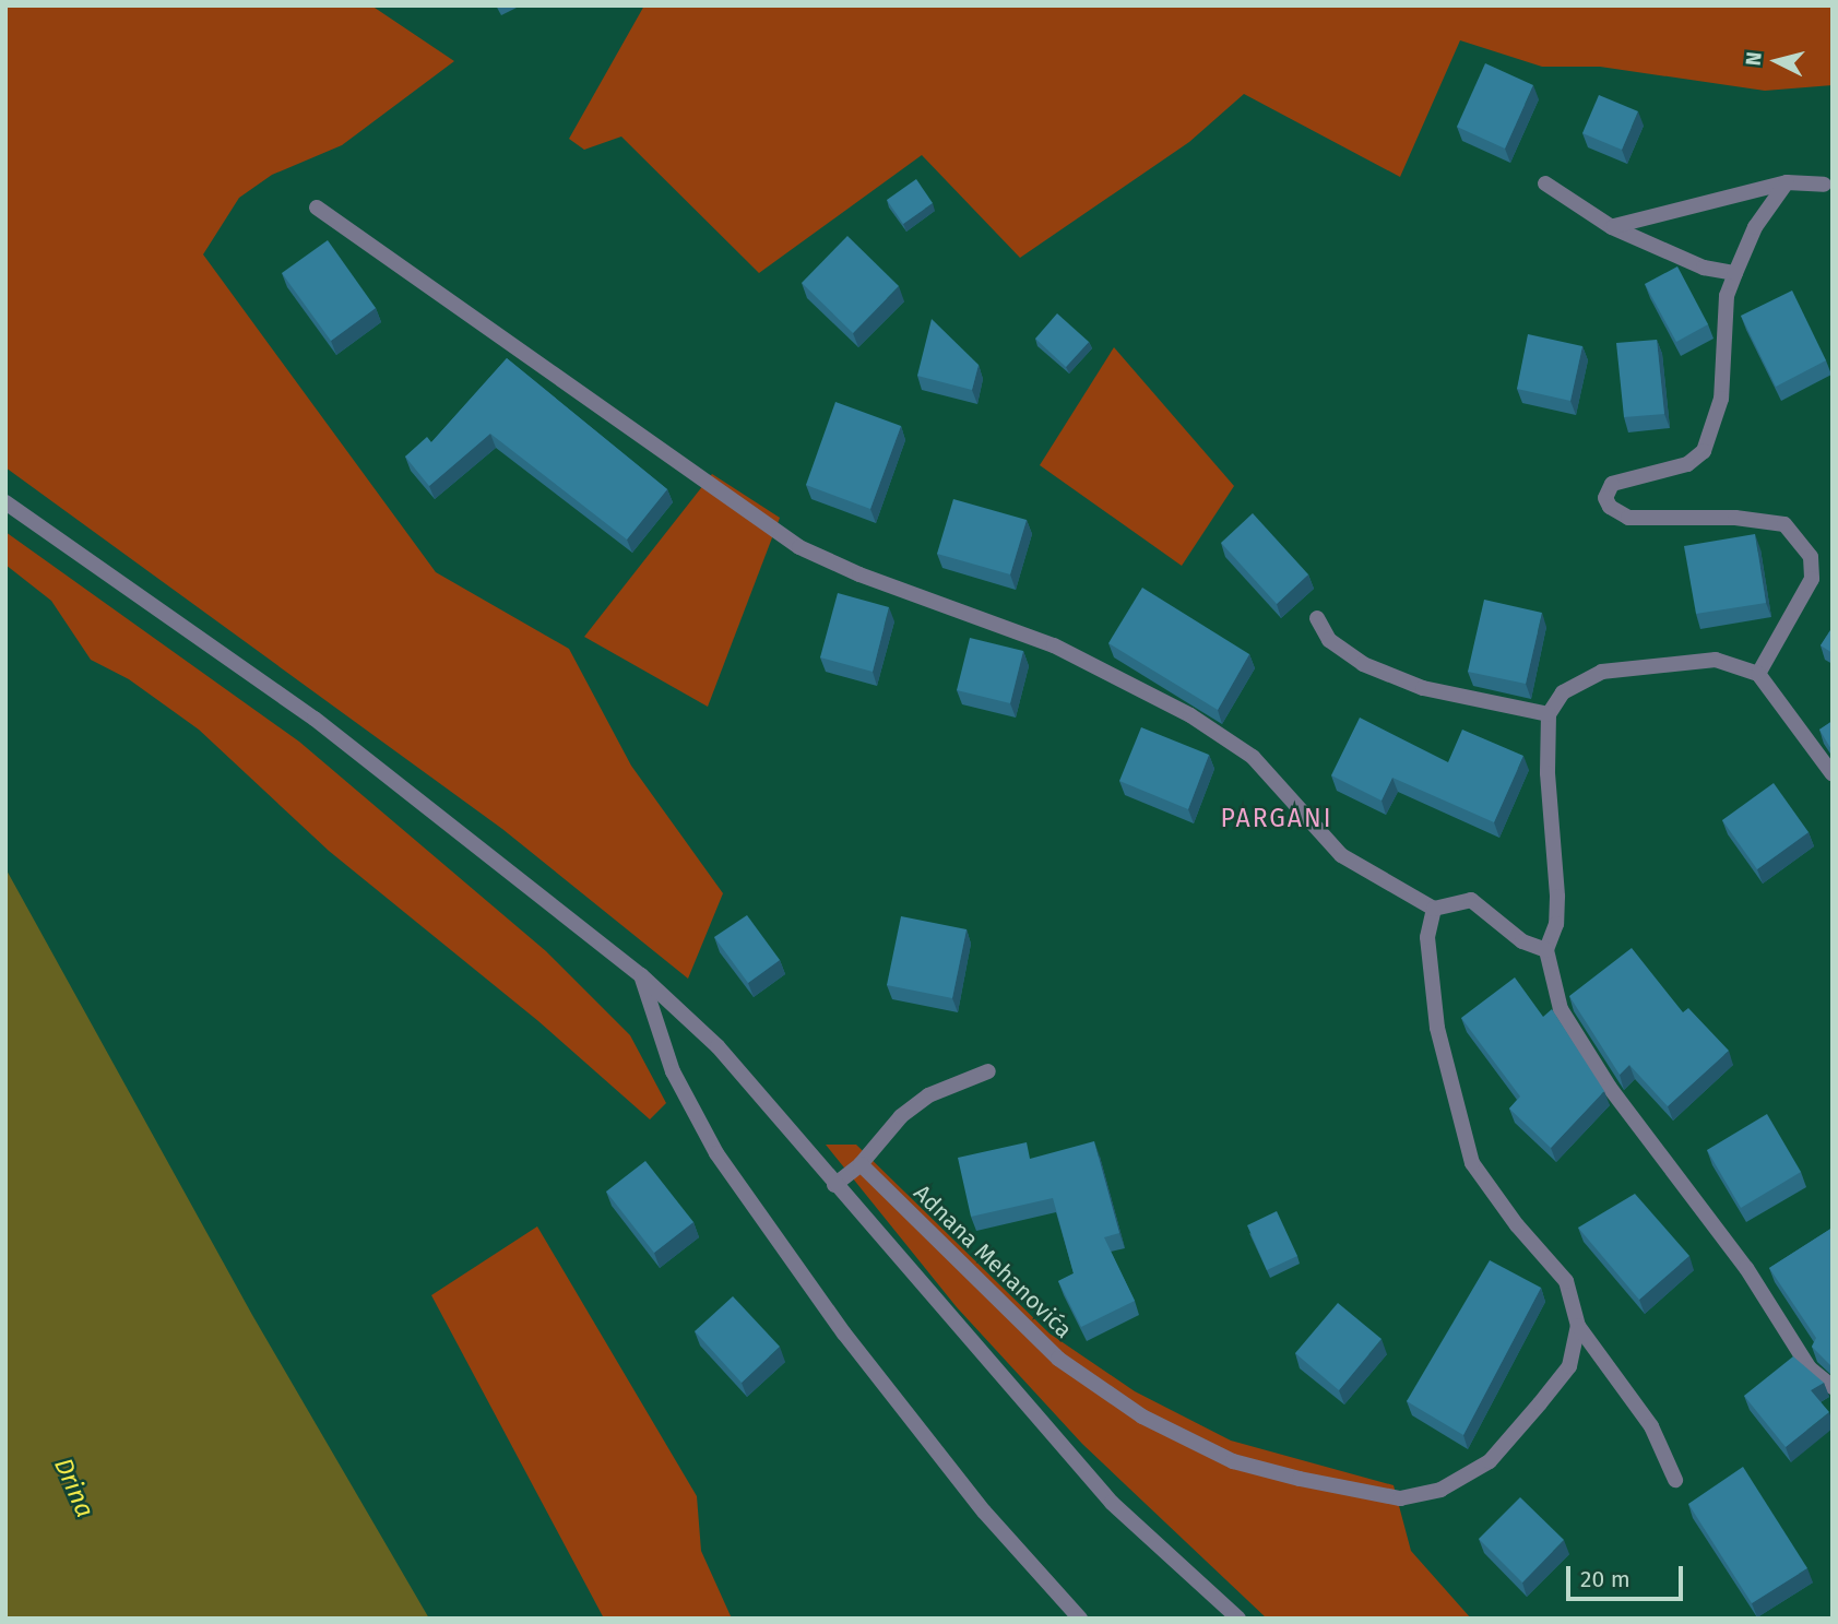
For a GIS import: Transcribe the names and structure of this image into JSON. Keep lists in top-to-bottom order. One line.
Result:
{"streets":{"street":["Adnana Mehanovića"]},"districts":["PARGANI"],"water":["Drina"],"scale_bar":"20 m","north":"left"}
